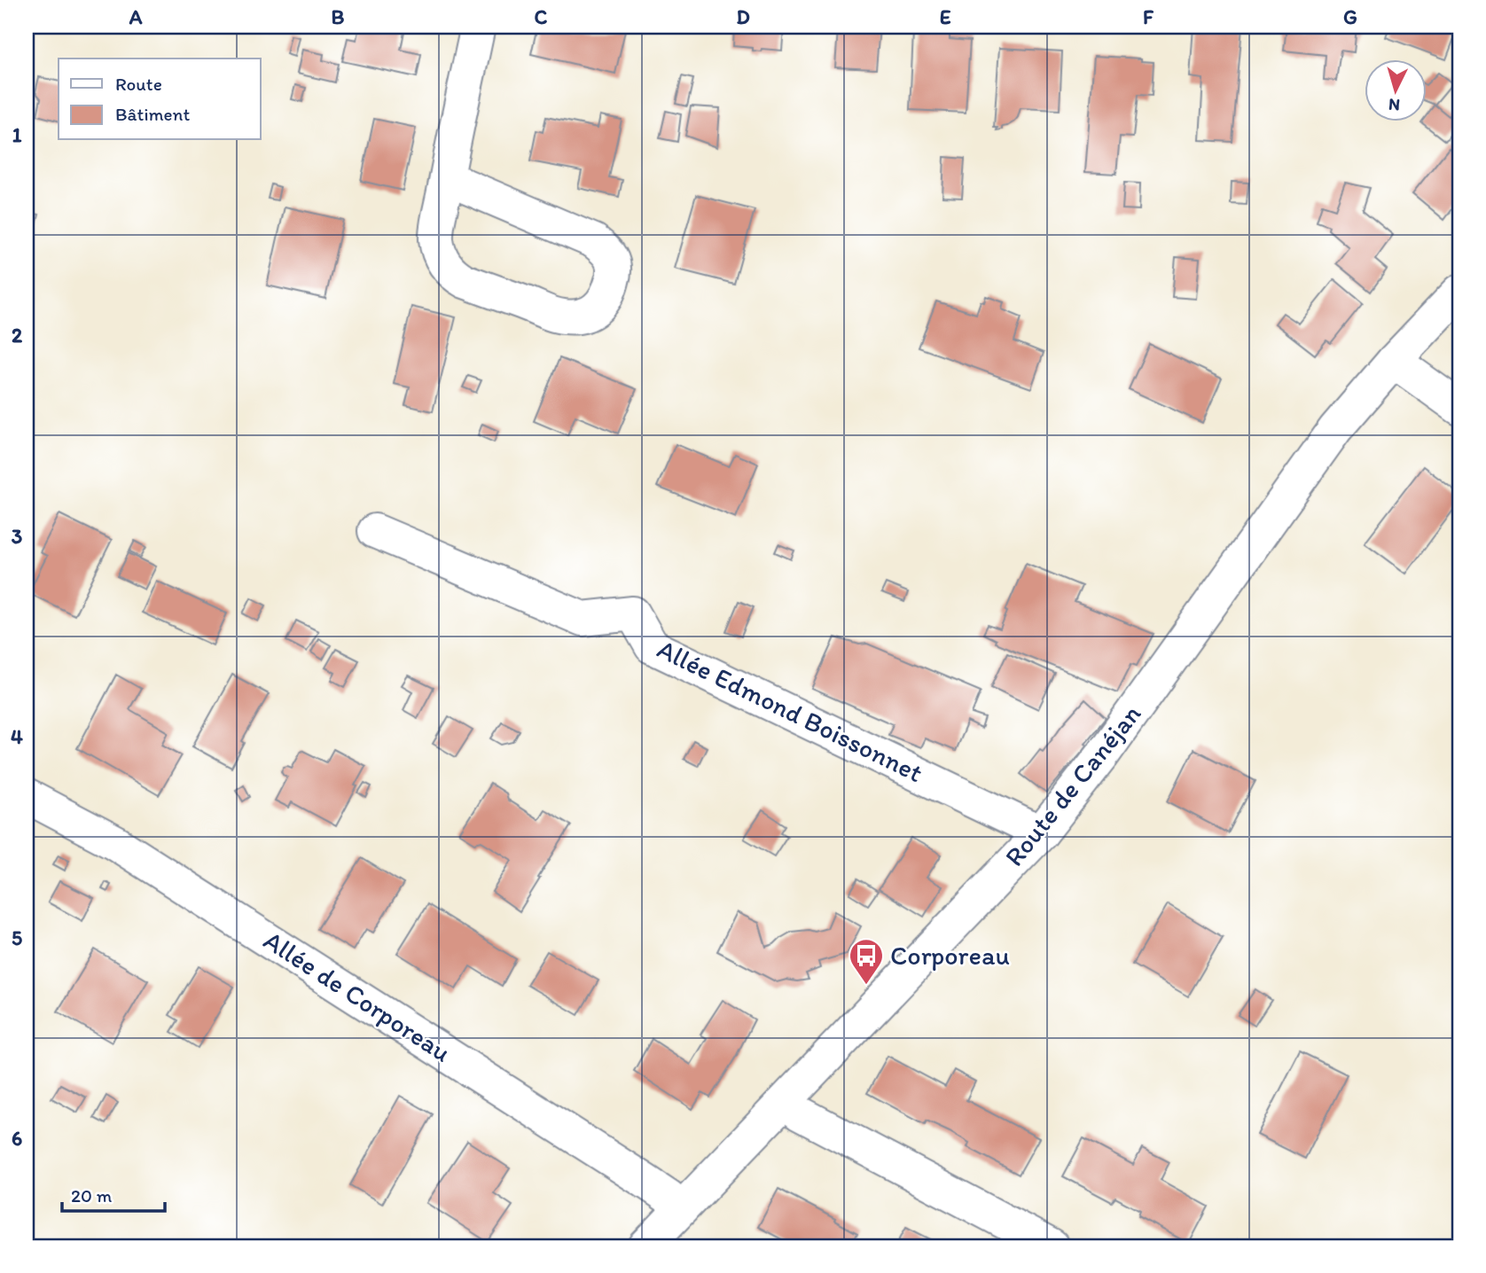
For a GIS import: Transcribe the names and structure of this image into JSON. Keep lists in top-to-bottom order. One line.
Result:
{"streets":{"street":["Allée Edmond Boissonnet","Route de Canéjan","Allée de Corporeau"]},"crossings":[["Allée Edmond Boissonnet","Route de Canéjan"],["Route de Canéjan","Allée de Corporeau"]],"places":{"bus stop":["Corporeau"]},"legend":["Route","Bâtiment"],"scale_bar":"20 m","north":"bottom","grid":{"columns":["A","B","C","D","E","F","G"],"rows":["1","2","3","4","5","6"]}}
